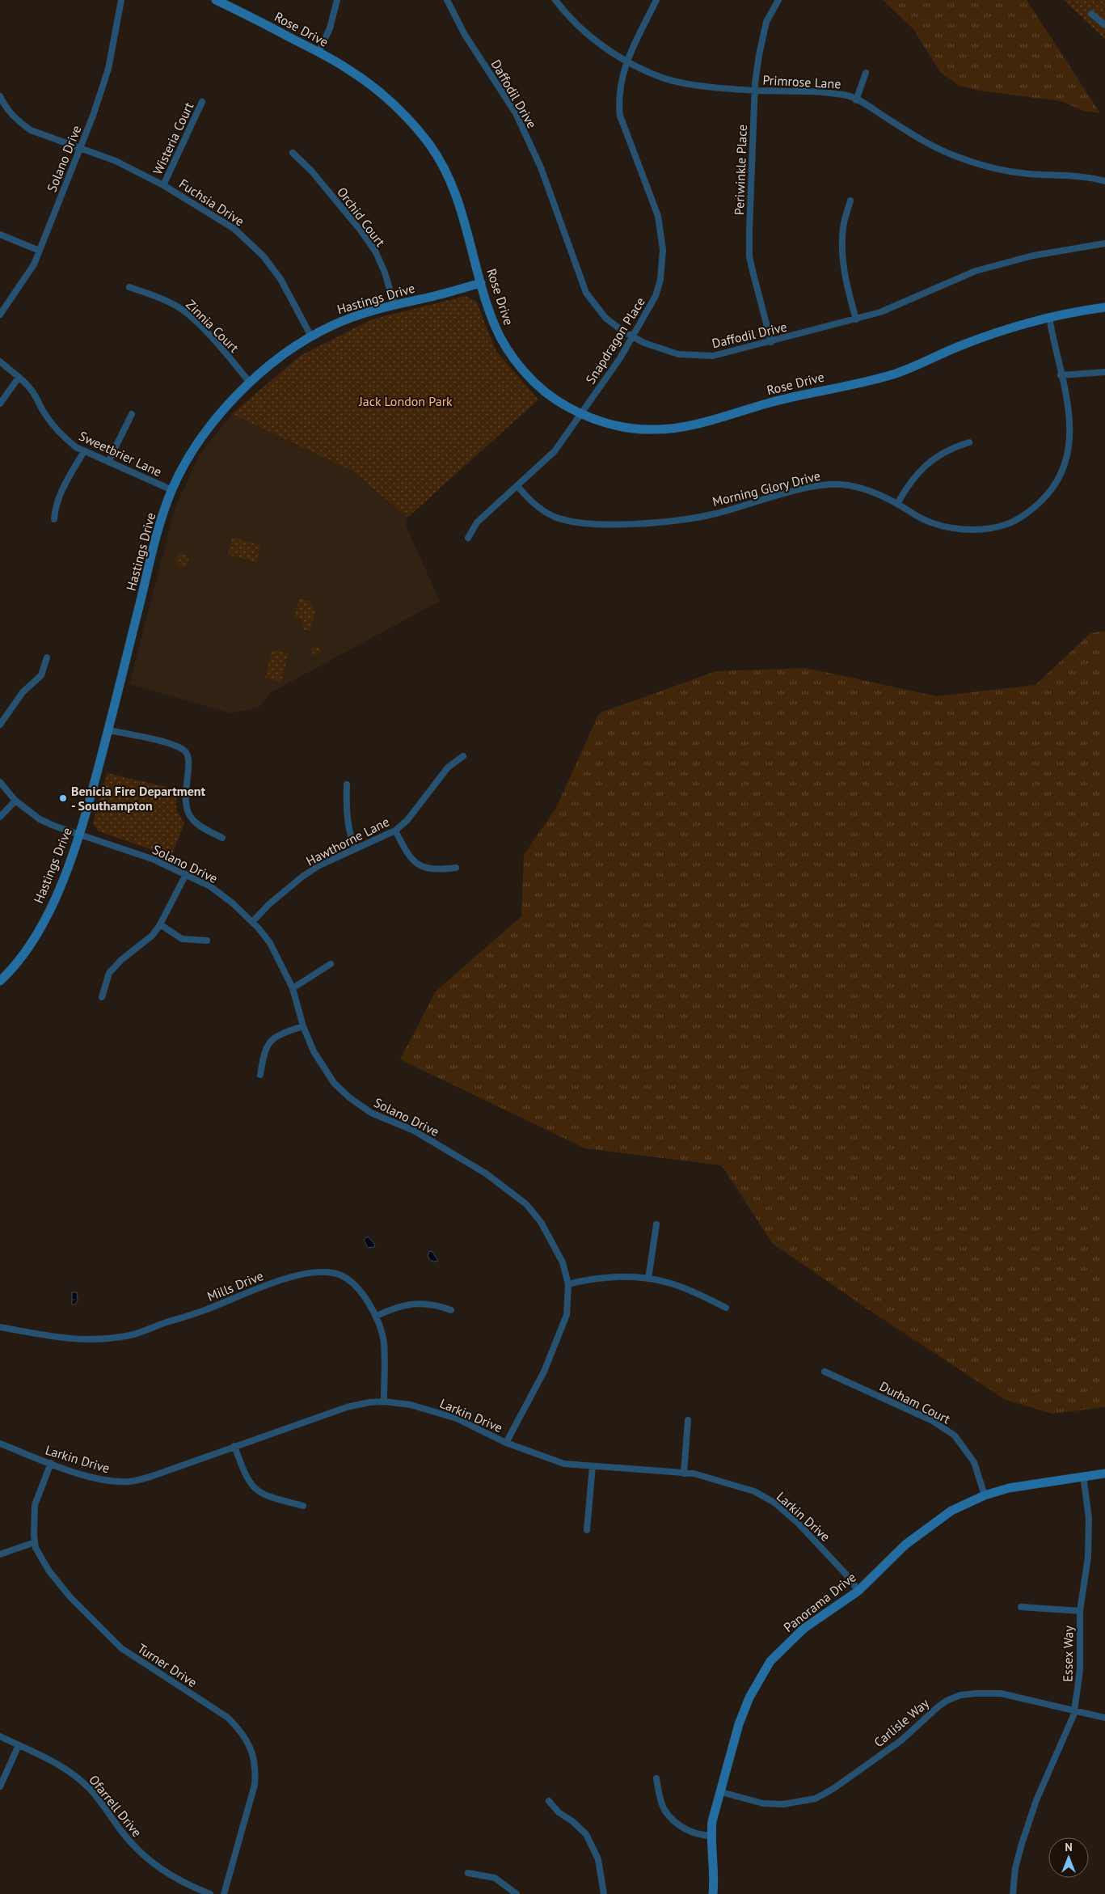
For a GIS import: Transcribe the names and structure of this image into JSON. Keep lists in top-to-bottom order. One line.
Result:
{"streets":{"street":["Rose Drive","Primrose Lane","Daffodil Drive","Wisteria Court","Solano Drive","Periwinkle Place","Fuchsia Drive","Orchid Court","Hastings Drive","Zinnia Court","Snapdragon Place","Sweetbrier Lane","Morning Glory Drive","Hawthorne Lane","Mills Drive","Durham Court","Larkin Drive","Panorama Drive","Essex Way","Turner Drive","Carlisle Way","Ofarrell Drive"]},"crossings":[["Rose Drive","Hastings Drive"],["Rose Drive","Snapdragon Place"],["Rose Drive","Morning Glory Drive"],["Primrose Lane","Periwinkle Place"],["Primrose Lane","Snapdragon Place"],["Daffodil Drive","Periwinkle Place"],["Daffodil Drive","Snapdragon Place"],["Wisteria Court","Fuchsia Drive"],["Solano Drive","Fuchsia Drive"],["Solano Drive","Hastings Drive"],["Solano Drive","Hawthorne Lane"],["Solano Drive","Larkin Drive"],["Fuchsia Drive","Hastings Drive"],["Orchid Court","Hastings Drive"],["Hastings Drive","Zinnia Court"],["Hastings Drive","Sweetbrier Lane"],["Snapdragon Place","Morning Glory Drive"],["Mills Drive","Larkin Drive"],["Durham Court","Panorama Drive"],["Larkin Drive","Panorama Drive"],["Larkin Drive","Turner Drive"],["Panorama Drive","Essex Way"],["Panorama Drive","Carlisle Way"],["Essex Way","Carlisle Way"]],"parks":["Jack London Park"],"places":["Benicia Fire Department - Southampton"],"north":"top"}
